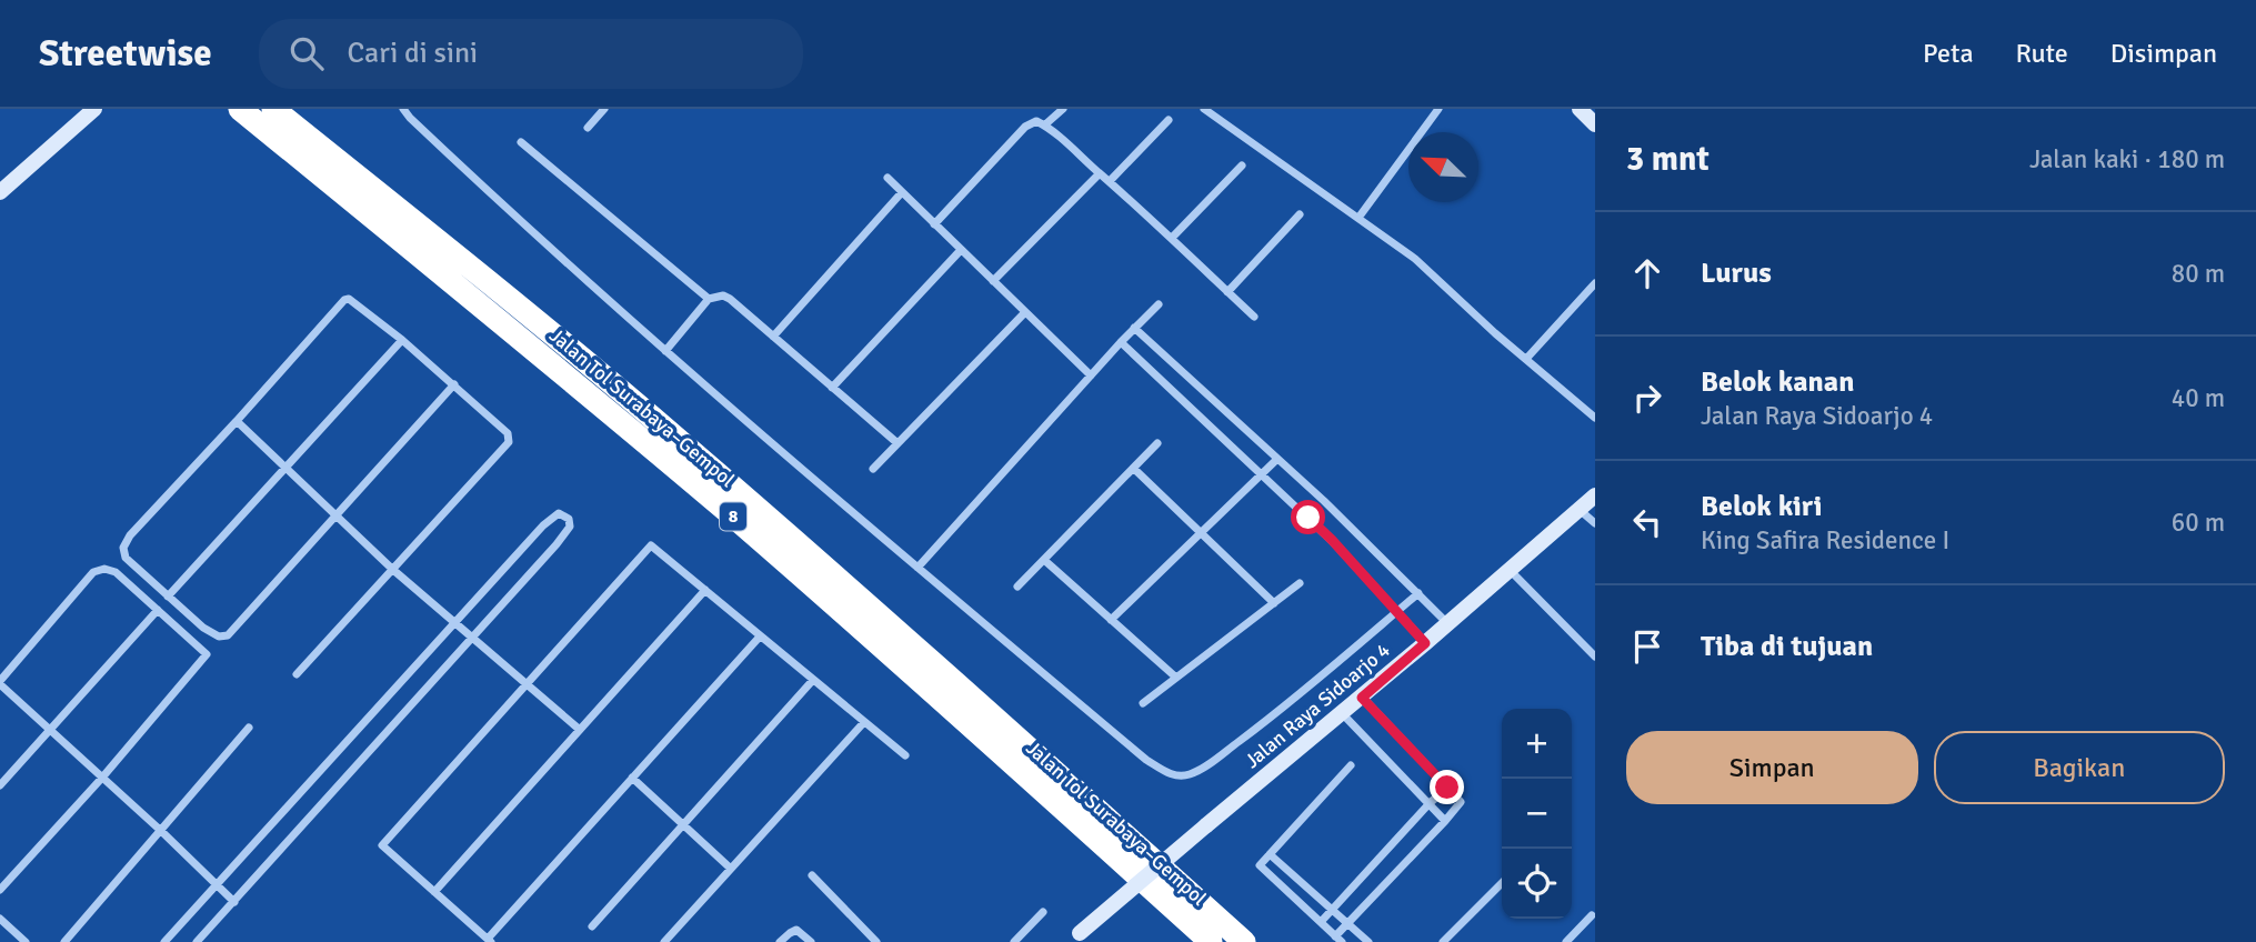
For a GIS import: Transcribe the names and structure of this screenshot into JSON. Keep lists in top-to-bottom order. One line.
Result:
{"streets":{"highway":["Jalan Tol Surabaya–Gempol","8"],"street":["Jalan Raya Sidoarjo 4"]},"north":"top left","page":{"header":"Streetwise","search":"Cari di sini","nav":["Peta","Rute","Disimpan"],"heading":["3 mnt","Jalan kaki · 180 m"],"list":[["Lurus","80 m"],["Belok kanan","Jalan Raya Sidoarjo 4","40 m"],["Belok kiri","King Safira Residence I","60 m"],"Tiba di tujuan"],"buttons":["Simpan","Bagikan"],"map_buttons":["+","−"]}}
